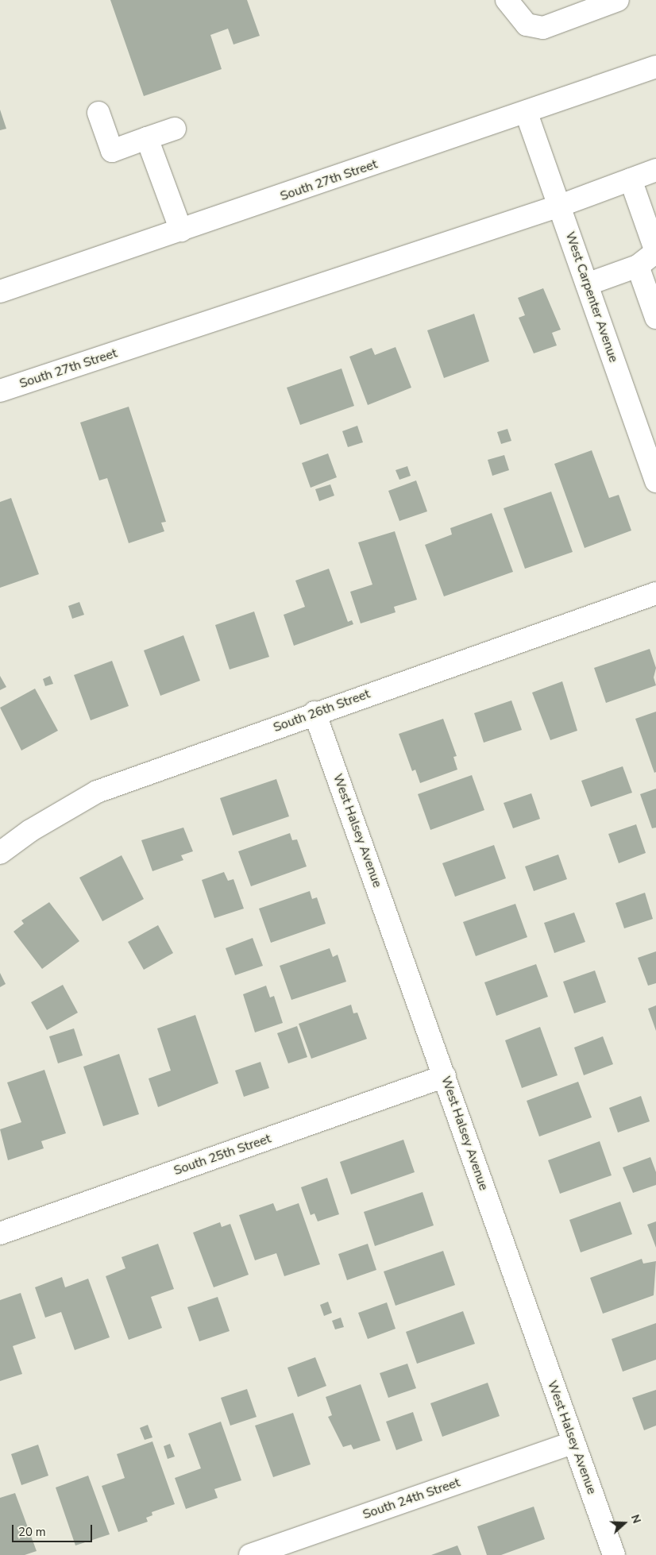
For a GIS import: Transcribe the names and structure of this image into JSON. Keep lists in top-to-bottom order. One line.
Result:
{"streets":{"street":["South 27th Street","West Carpenter Avenue","South 26th Street","West Halsey Avenue","South 25th Street","South 24th Street"]},"crossings":[["South 27th Street","West Carpenter Avenue"],["South 26th Street","West Halsey Avenue"],["West Halsey Avenue","South 25th Street"],["West Halsey Avenue","South 24th Street"]],"scale_bar":"20 m","north":"right"}
